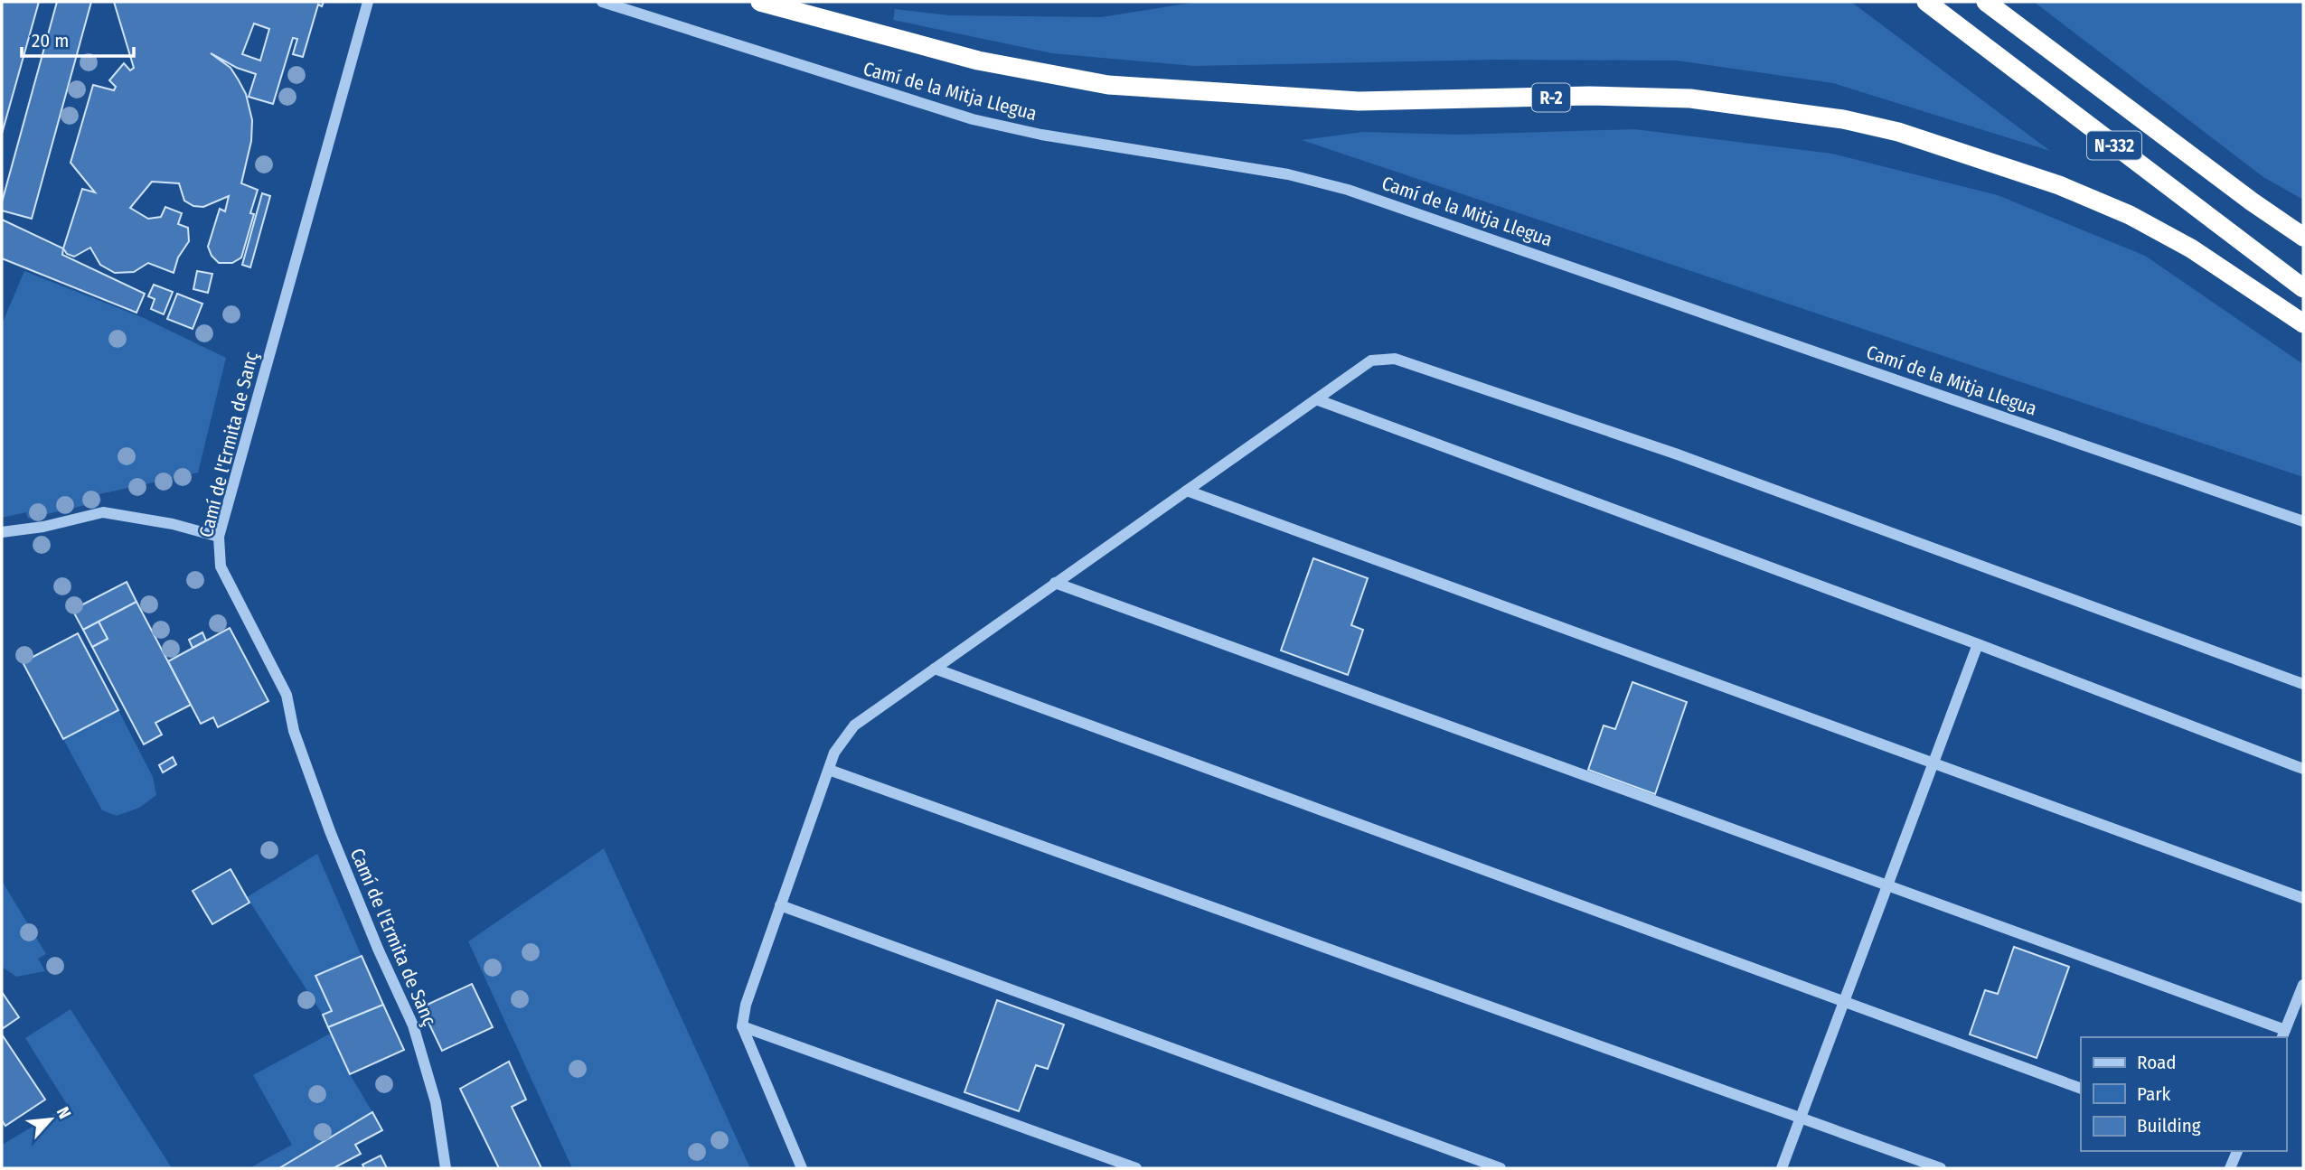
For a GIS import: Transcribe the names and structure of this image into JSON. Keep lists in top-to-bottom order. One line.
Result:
{"streets":{"highway":["R-2","N-332"],"street":["Camí de la Mitja Llegua","Camí de l'Ermita de Sanç"]},"legend":["Road","Park","Building"],"scale_bar":"20 m","north":"top right"}
